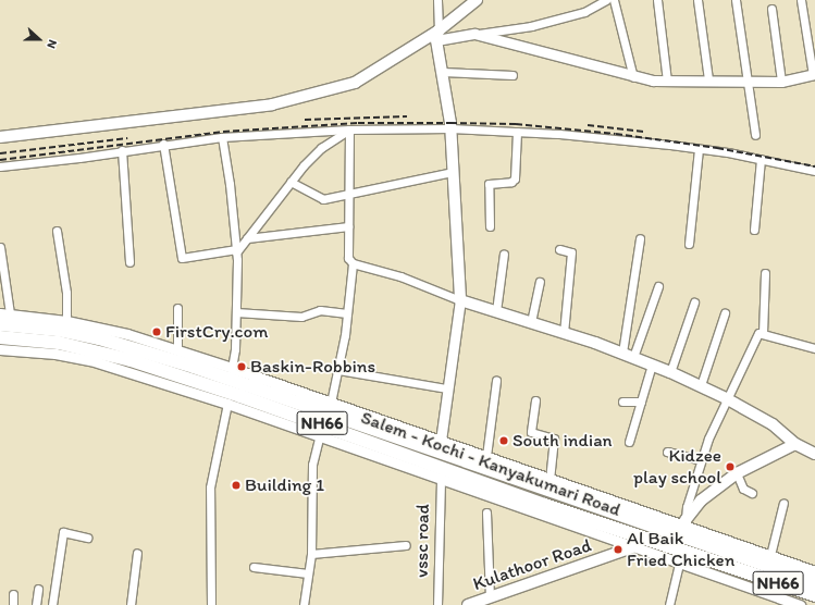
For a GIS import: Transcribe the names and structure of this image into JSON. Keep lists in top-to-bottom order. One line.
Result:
{"streets":{"highway":["NH66","Salem - Kochi - Kanyakumari Road"],"main road":["Kulathoor Road"],"street":["vssc road"]},"crossings":[["Salem - Kochi - Kanyakumari Road","Kulathoor Road"]],"places":["FirstCry.com","Baskin-Robbins","South indian","Kidzee play school","Building 1","Al Baik Fried Chicken"],"north":"right"}
